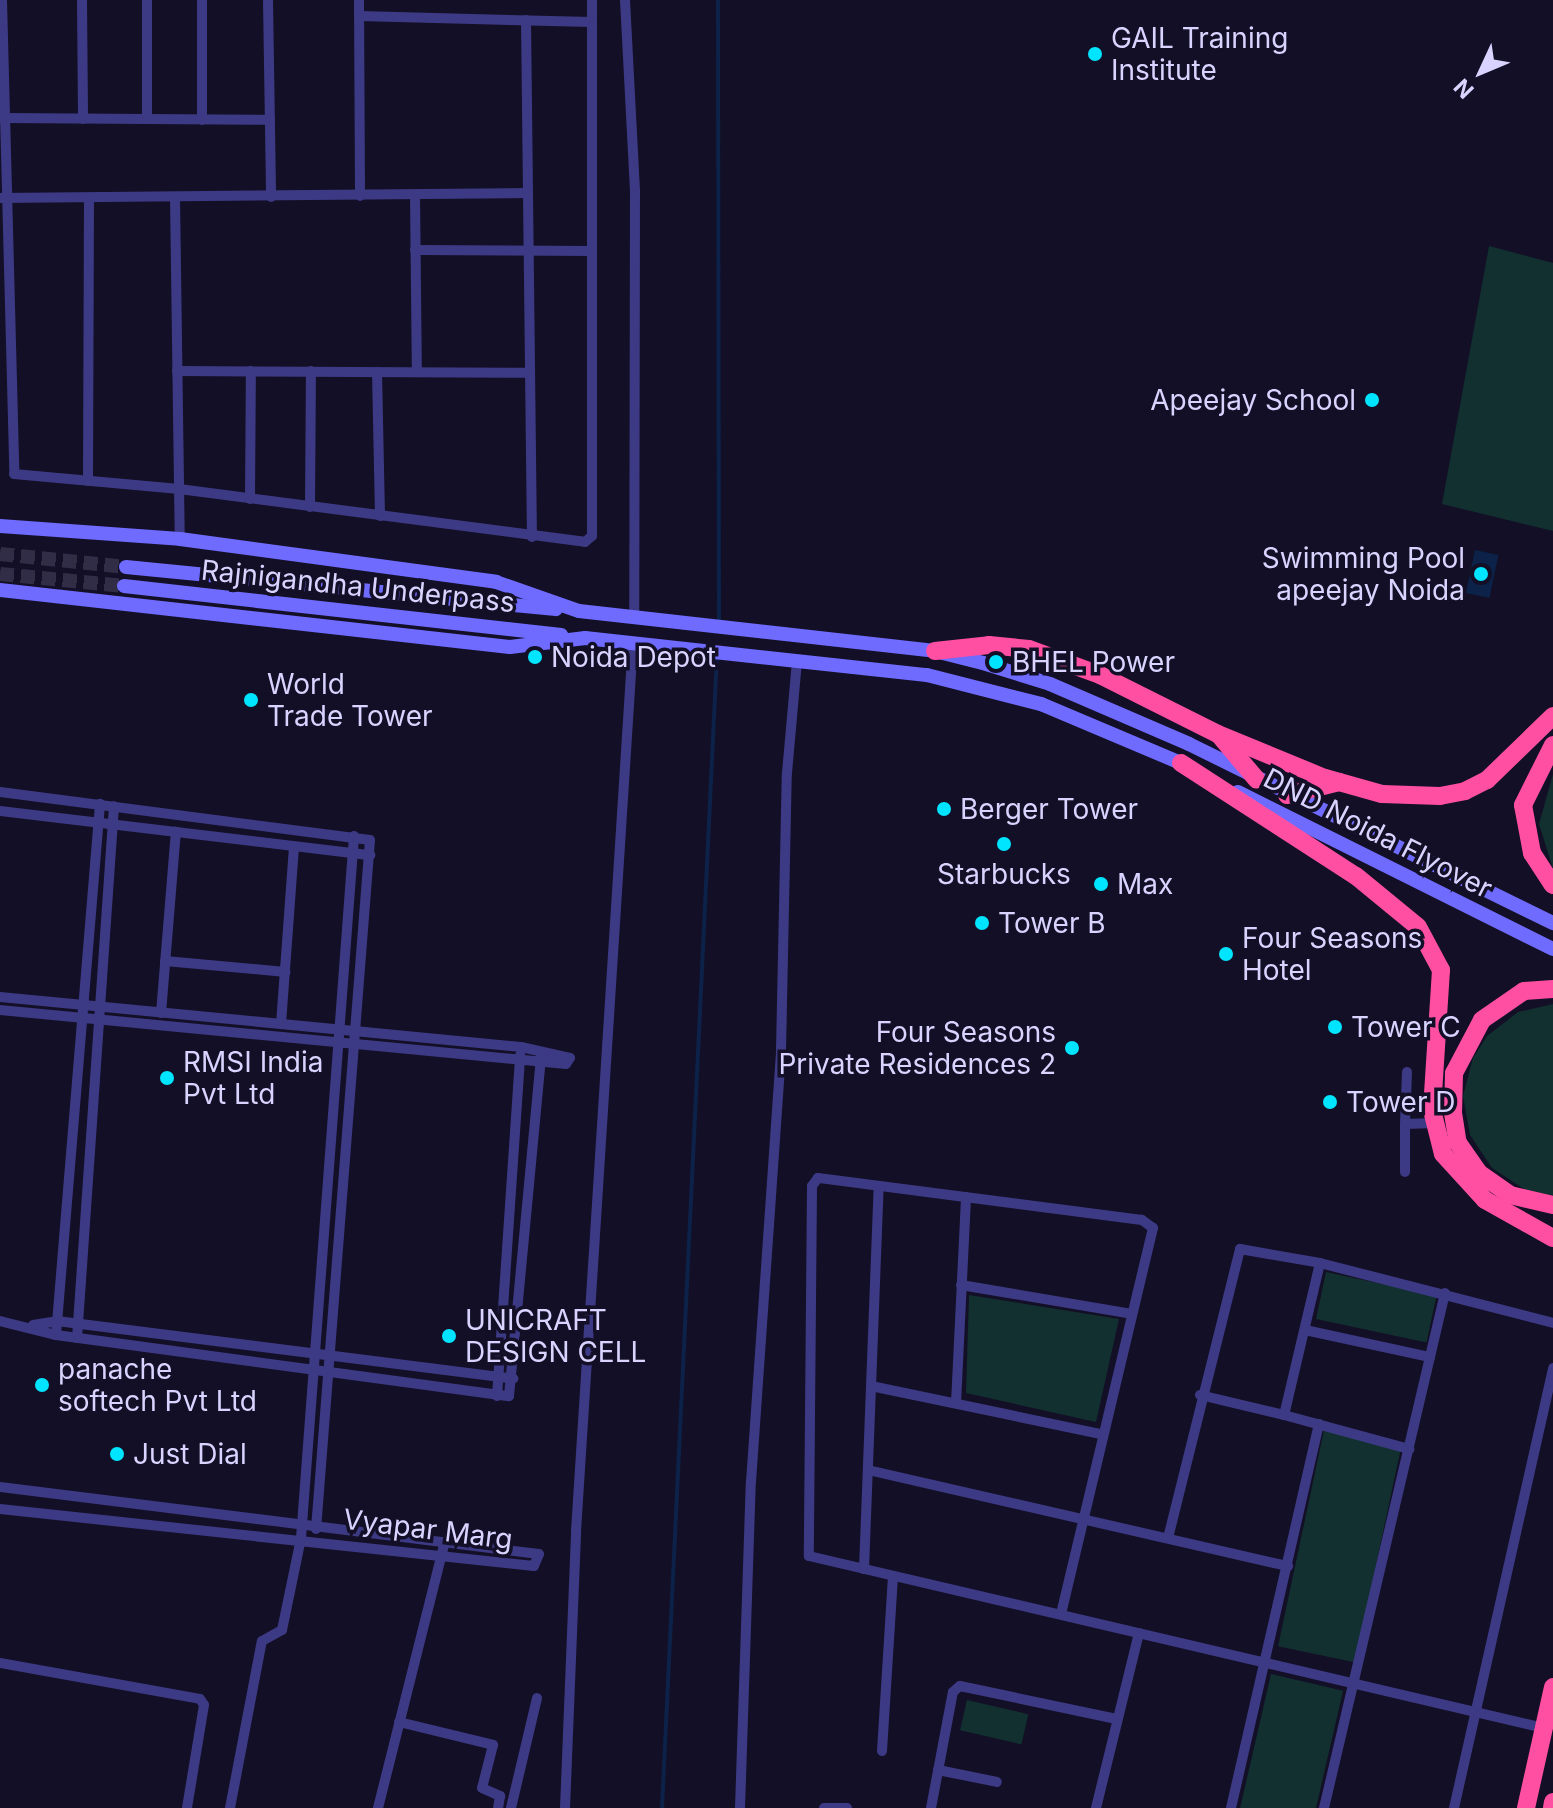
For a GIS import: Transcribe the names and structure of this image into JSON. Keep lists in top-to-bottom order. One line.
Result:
{"streets":{"main road":["Rajnigandha Underpass","DND Noida Flyover"],"street":["Vyapar Marg"]},"crossings":[["Rajnigandha Underpass","DND Noida Flyover"]],"places":["GAIL Training Institute","Apeejay School","Swimming Pool apeejay Noida","Noida Depot","BHEL Power","World Trade Tower","Berger Tower","Starbucks","Max","Tower B","Four Seasons Hotel","Tower C","Four Seasons Private Residences 2","RMSI India Pvt Ltd","Tower D","UNICRAFT DESIGN CELL","panache softech Pvt Ltd","Just Dial"],"north":"bottom left"}
